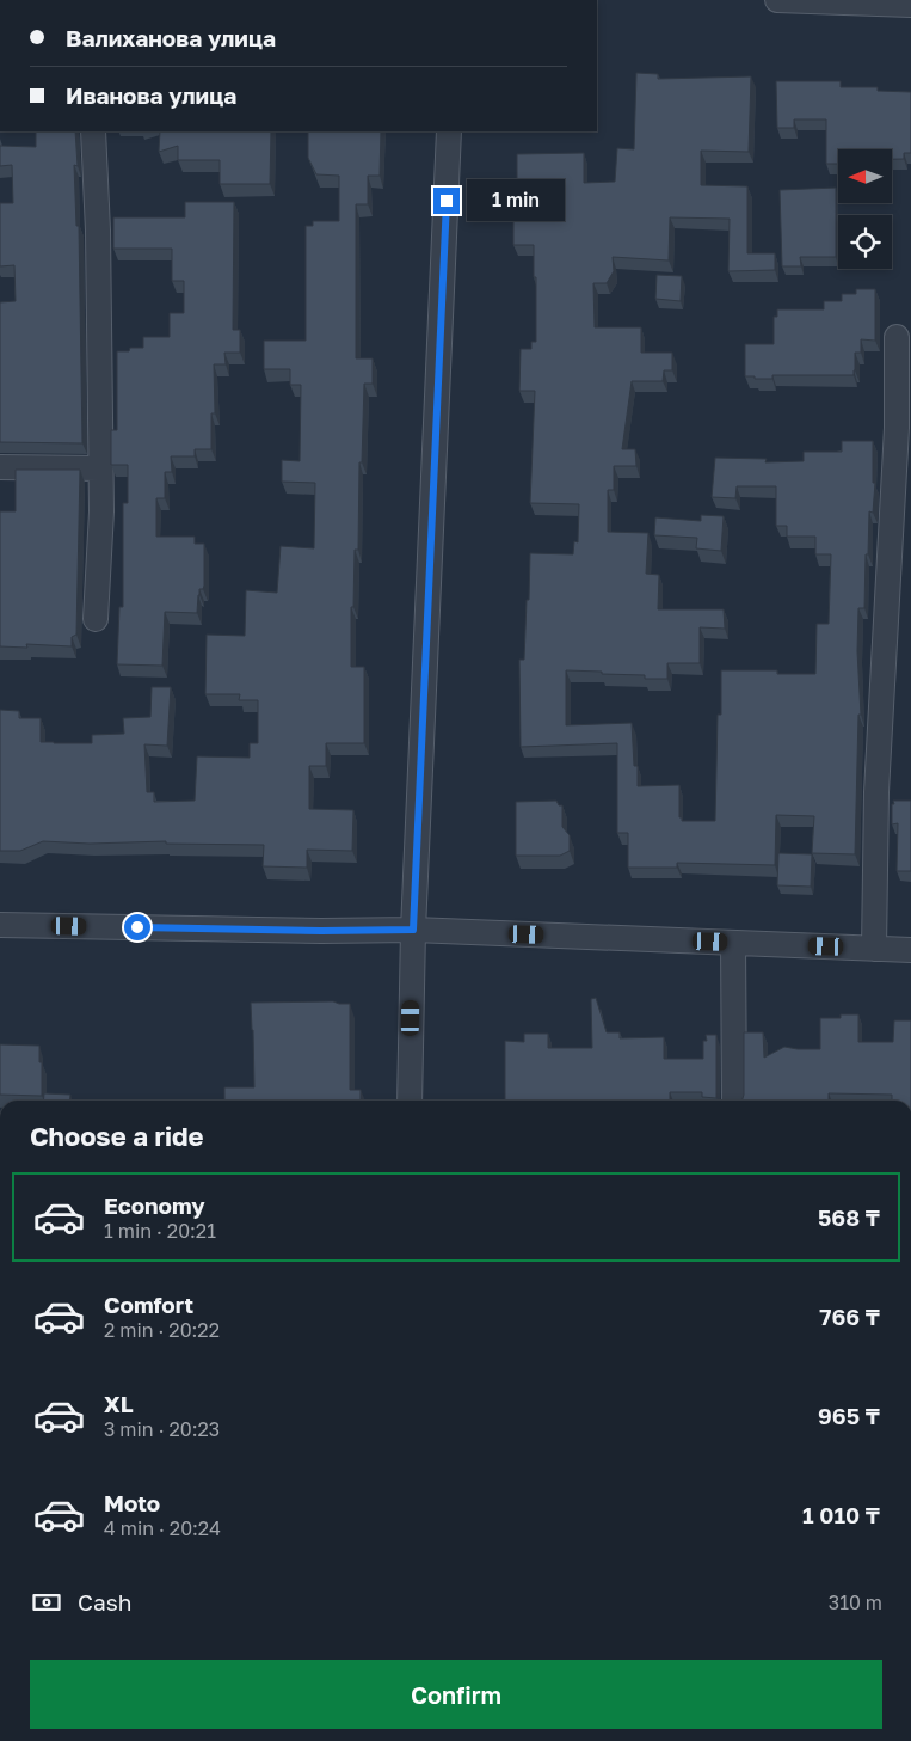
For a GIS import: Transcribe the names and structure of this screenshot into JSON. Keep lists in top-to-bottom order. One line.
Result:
{"north":"left","page":{"banner":["Валиханова улица","Иванова улица"],"bubble":"1 min","heading":"Choose a ride","list":[{"name":"Economy","note":"1 min · 20:21","value":"568 ₸"},{"name":"Comfort","note":"2 min · 20:22","value":"766 ₸"},{"name":"XL","note":"3 min · 20:23","value":"965 ₸"},{"name":"Moto","note":"4 min · 20:24","value":"1 010 ₸"}],"pay":["Cash","310 m"],"buttons":"Confirm"}}
